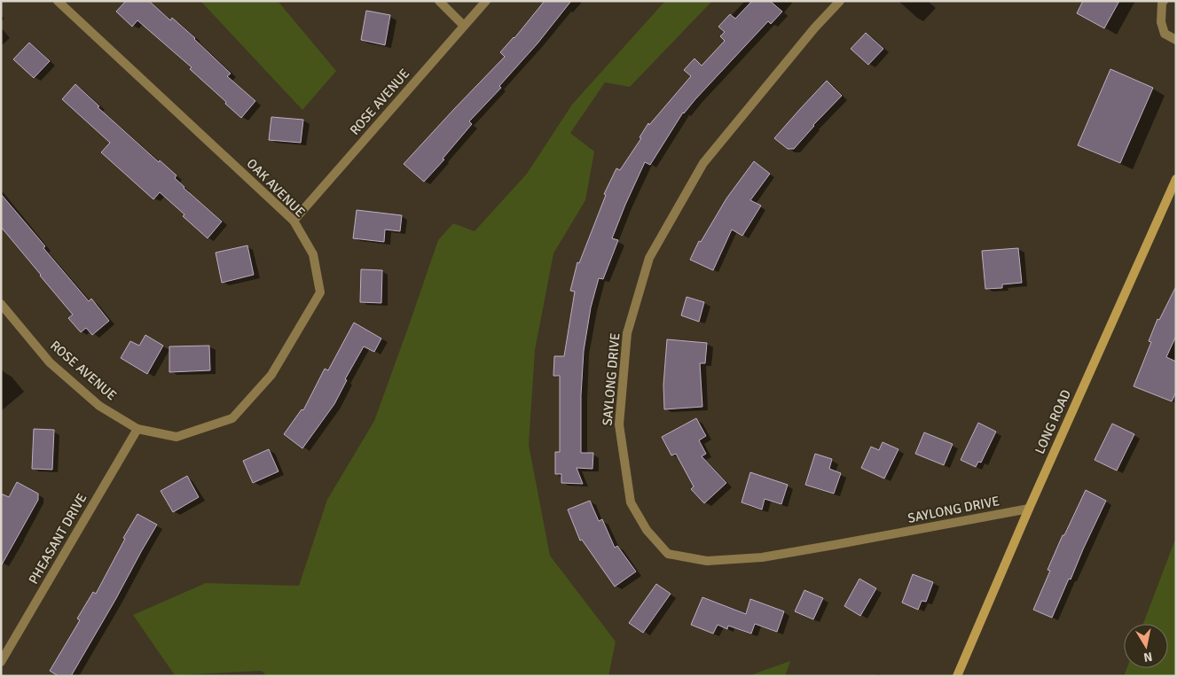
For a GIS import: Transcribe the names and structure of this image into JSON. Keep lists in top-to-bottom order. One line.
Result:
{"streets":{"street":["ROSE AVENUE","OAK AVENUE","SAYLONG DRIVE","LONG ROAD","PHEASANT DRIVE"]},"crossings":[["ROSE AVENUE","OAK AVENUE"],["ROSE AVENUE","PHEASANT DRIVE"],["OAK AVENUE","PHEASANT DRIVE"],["SAYLONG DRIVE","LONG ROAD"]],"north":"bottom"}
